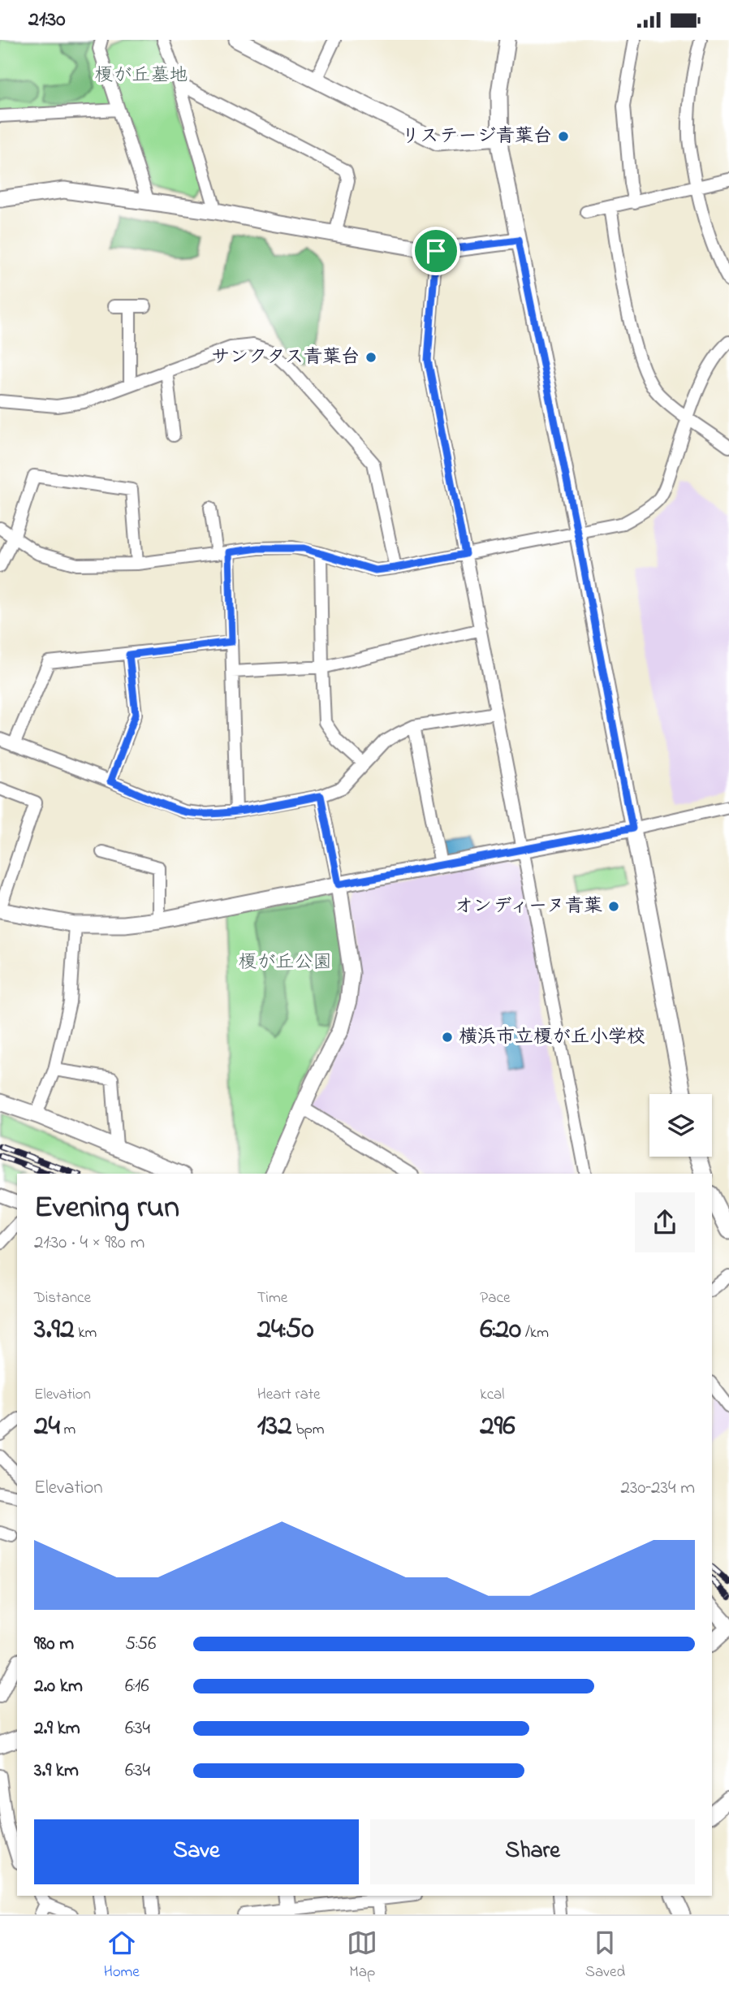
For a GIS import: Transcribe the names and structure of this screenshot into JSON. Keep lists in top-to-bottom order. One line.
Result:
{"parks":["榎が丘墓地","榎が丘公園"],"places":["リステージ青葉台","サンクタス青葉台","オンディーヌ青葉","横浜市立榎が丘小学校"],"page":{"status":"21:30","heading":["Evening run","21:30 · 4 × 980 m"],"stats":[["Distance","3.92 km"],["Time","24:50"],["Pace","6:20 /km"],["Elevation","24 m"],["Heart rate","132 bpm"],["kcal","296"]],"chart":["Elevation","230–234 m"],"list":[{"name":"980 m","note":"5:56"},{"name":"2.0 km","note":"6:16"},{"name":"2.9 km","note":"6:34"},{"name":"3.9 km","note":"6:34"}],"buttons":["Save","Share"],"tabs":["Home","Map","Saved"]}}
